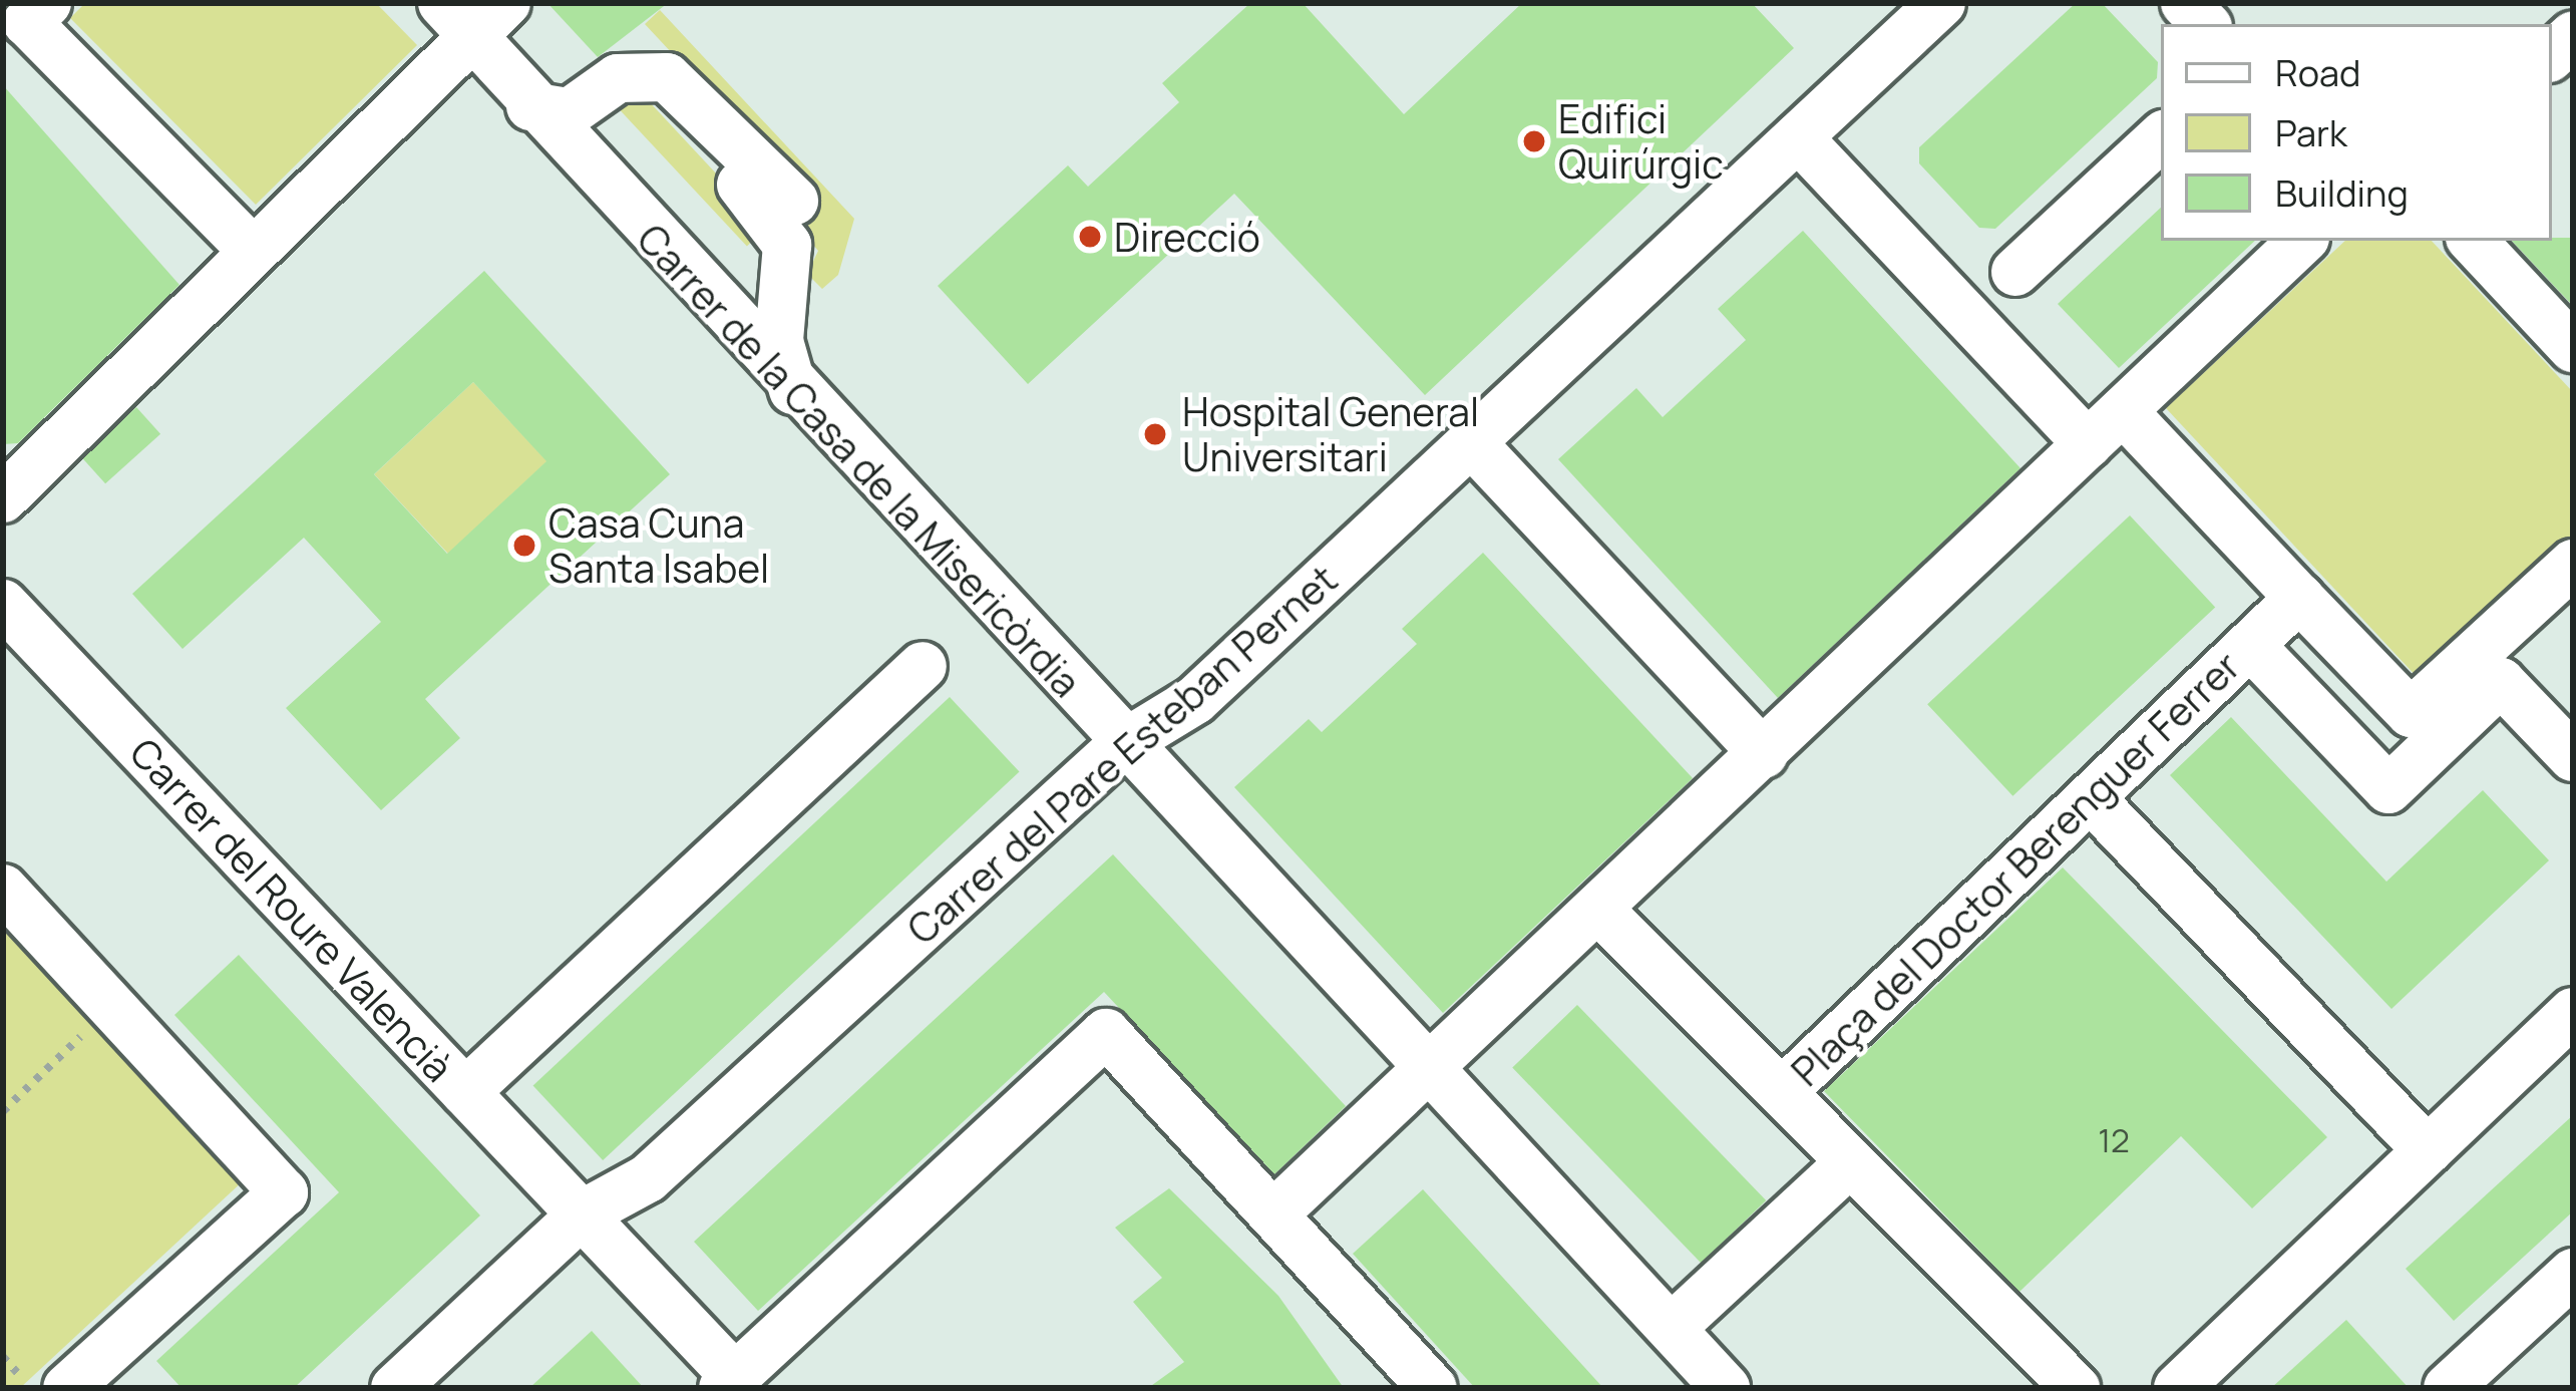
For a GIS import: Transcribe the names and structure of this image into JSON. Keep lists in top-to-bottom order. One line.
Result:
{"streets":{"street":["Carrer de la Casa de la Misericòrdia","Carrer del Pare Esteban Pernet","Plaça del Doctor Berenguer Ferrer","Carrer del Roure Valencià"]},"crossings":[["Carrer de la Casa de la Misericòrdia","Carrer del Pare Esteban Pernet"],["Carrer del Pare Esteban Pernet","Carrer del Roure Valencià"]],"places":["Edifici Quirúrgic","Direcció","Hospital General Universitari","Casa Cuna Santa Isabel"],"house_numbers":["12"],"legend":["Road","Park","Building"]}
